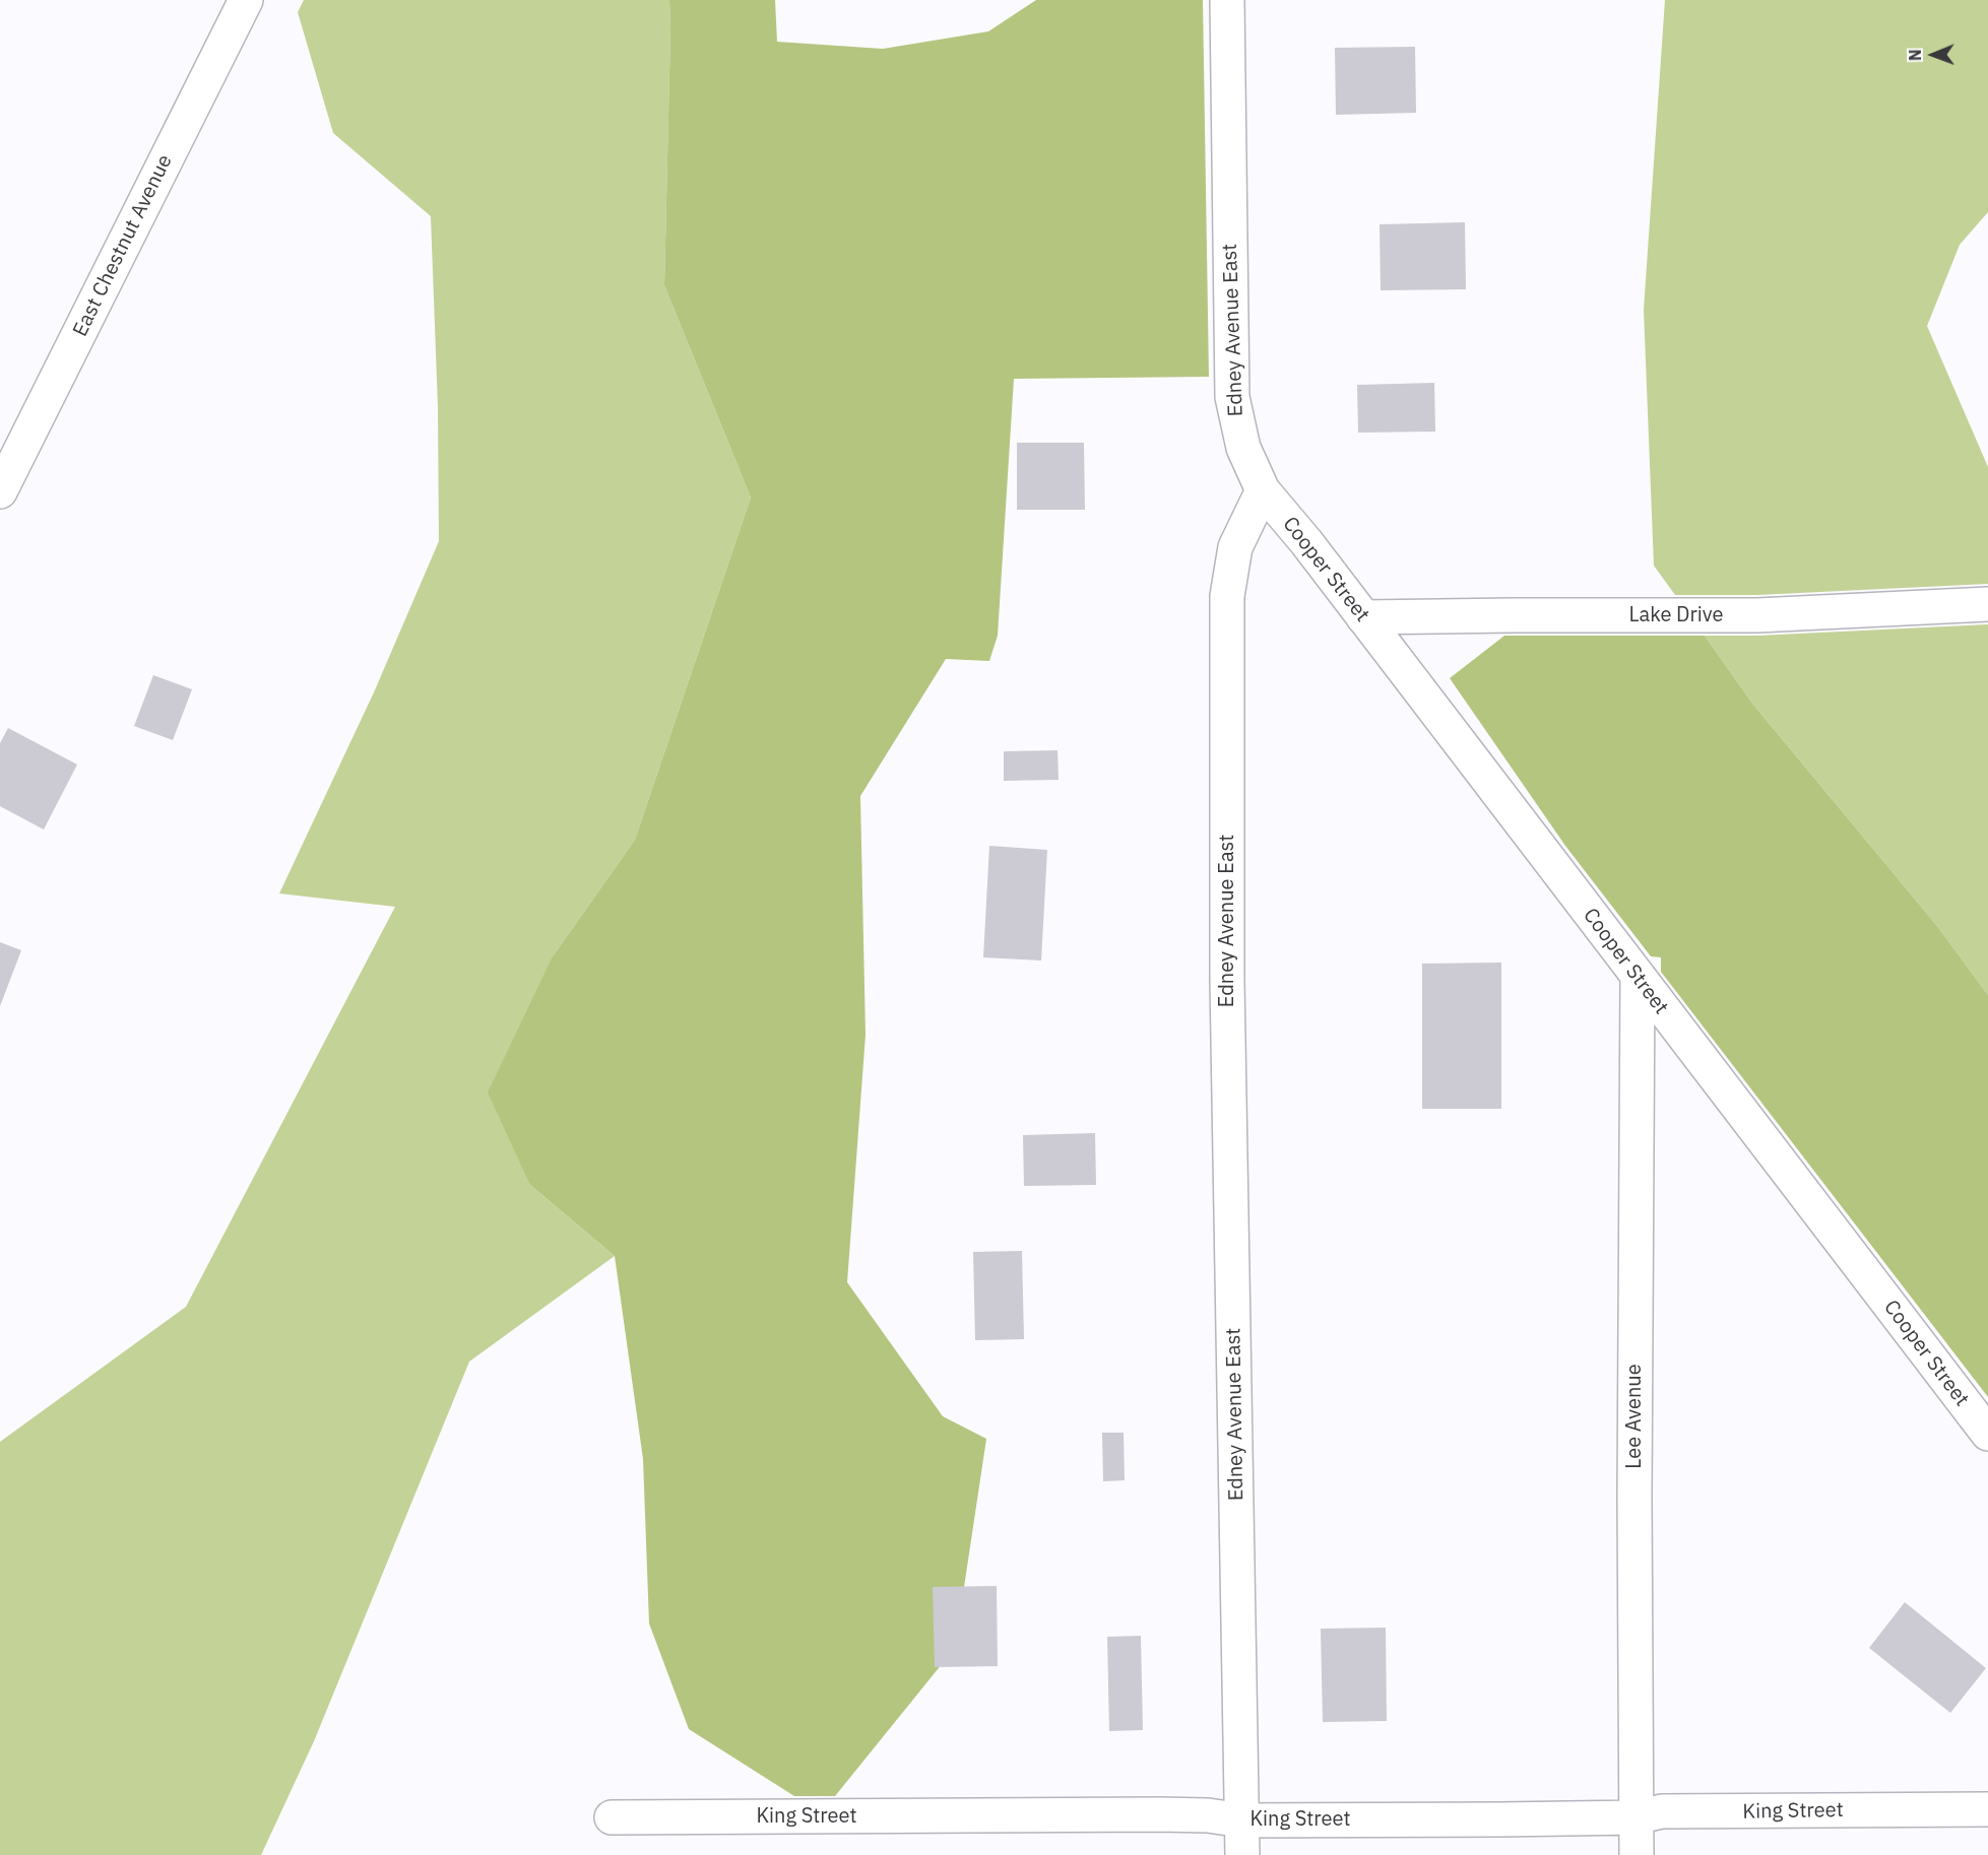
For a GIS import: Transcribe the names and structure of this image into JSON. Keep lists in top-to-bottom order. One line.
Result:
{"streets":{"street":["East Chestnut Avenue","Edney Avenue East","Cooper Street","Lake Drive","Lee Avenue","King Street"]},"crossings":[["Edney Avenue East","Cooper Street"],["Edney Avenue East","King Street"],["Cooper Street","Lake Drive"],["Cooper Street","Lee Avenue"],["Lee Avenue","King Street"]],"north":"left"}
